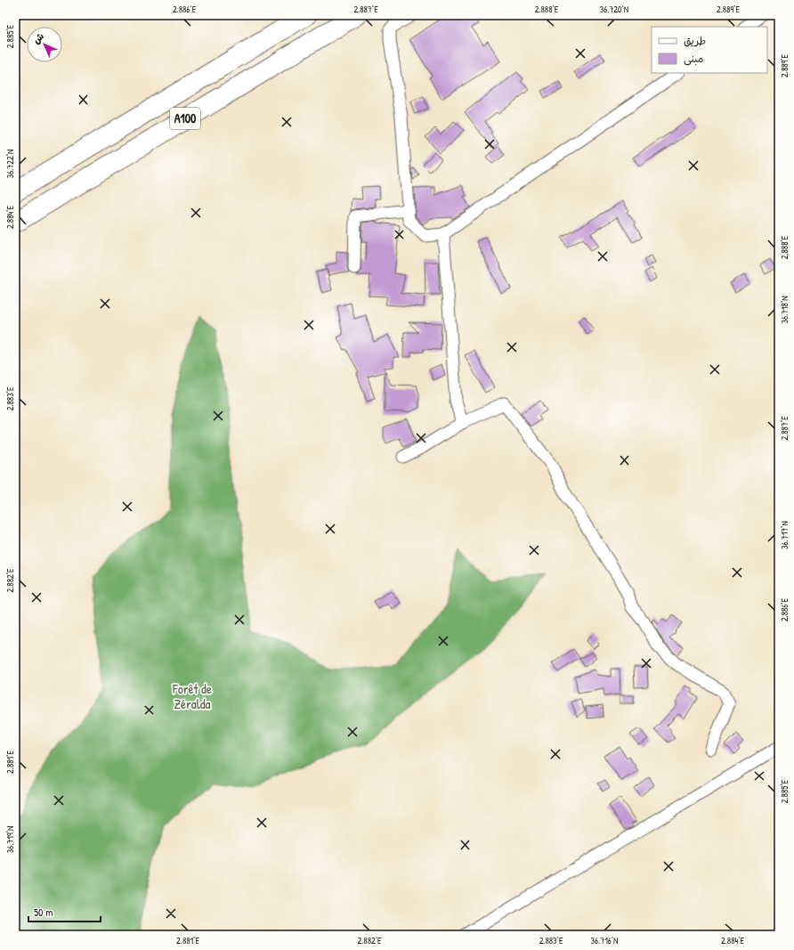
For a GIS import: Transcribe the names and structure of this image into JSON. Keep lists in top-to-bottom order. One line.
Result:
{"streets":{"highway":["A100"]},"parks":["Forêt de Zéralda"],"legend":["طريق","مبنى"],"scale_bar":"50 m","north":"top left","coordinates":["2.886°E","2.887°E","2.888°E","36.720°N","2.889°E","2.885°E","36.722°N","2.884°E","36.718°N","2.883°E","36.717°N","2.882°E","2.881°E","36.719°N","36.716°N"]}
